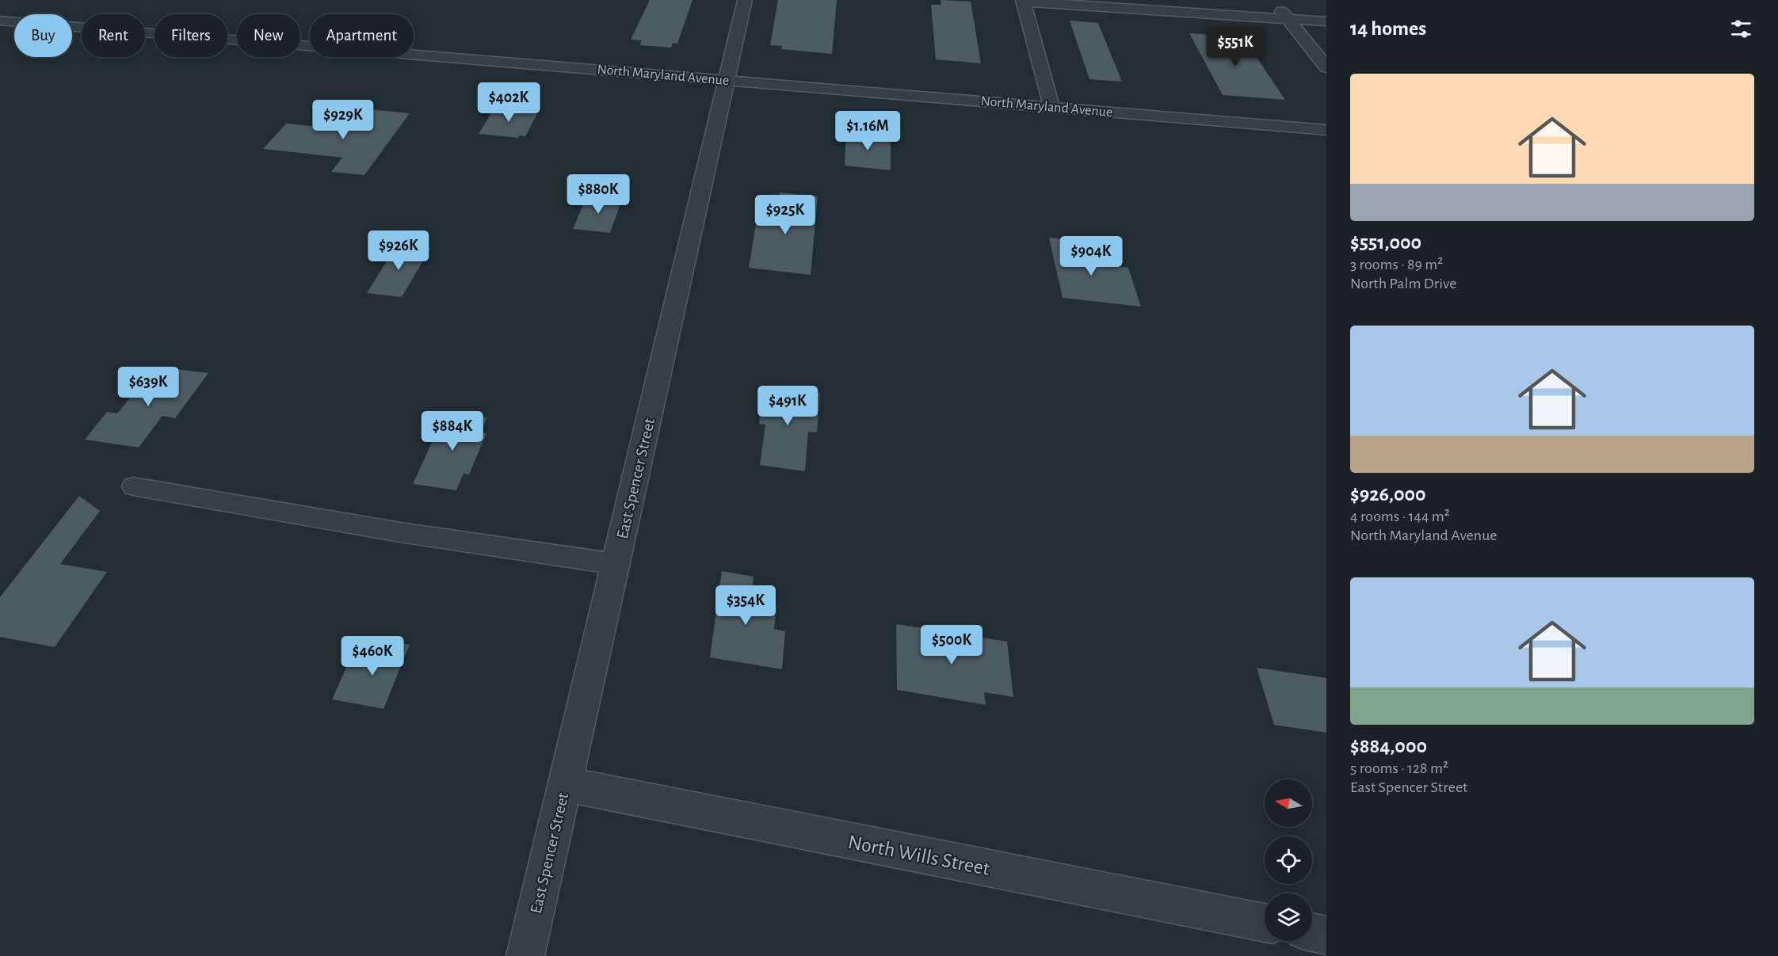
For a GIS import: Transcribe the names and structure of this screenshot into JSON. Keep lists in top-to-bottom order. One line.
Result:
{"streets":{"street":["North Maryland Avenue","East Spencer Street","North Wills Street"]},"crossings":[["North Maryland Avenue","East Spencer Street"],["East Spencer Street","North Wills Street"]],"north":"left","page":{"heading":"14 homes","chip":["Buy","Rent","Filters","New","Apartment"],"price":["$551K","$402K","$929K","$1.16M","$880K","$925K","$926K","$904K","$639K","$491K","$884K","$354K","$500K","$460K"],"list":[{"name":"$551,000","note":"3 rooms · 89 m² · North Palm Drive"},{"name":"$926,000","note":"4 rooms · 144 m² · North Maryland Avenue"},{"name":"$884,000","note":"5 rooms · 128 m² · East Spencer Street"}]}}
